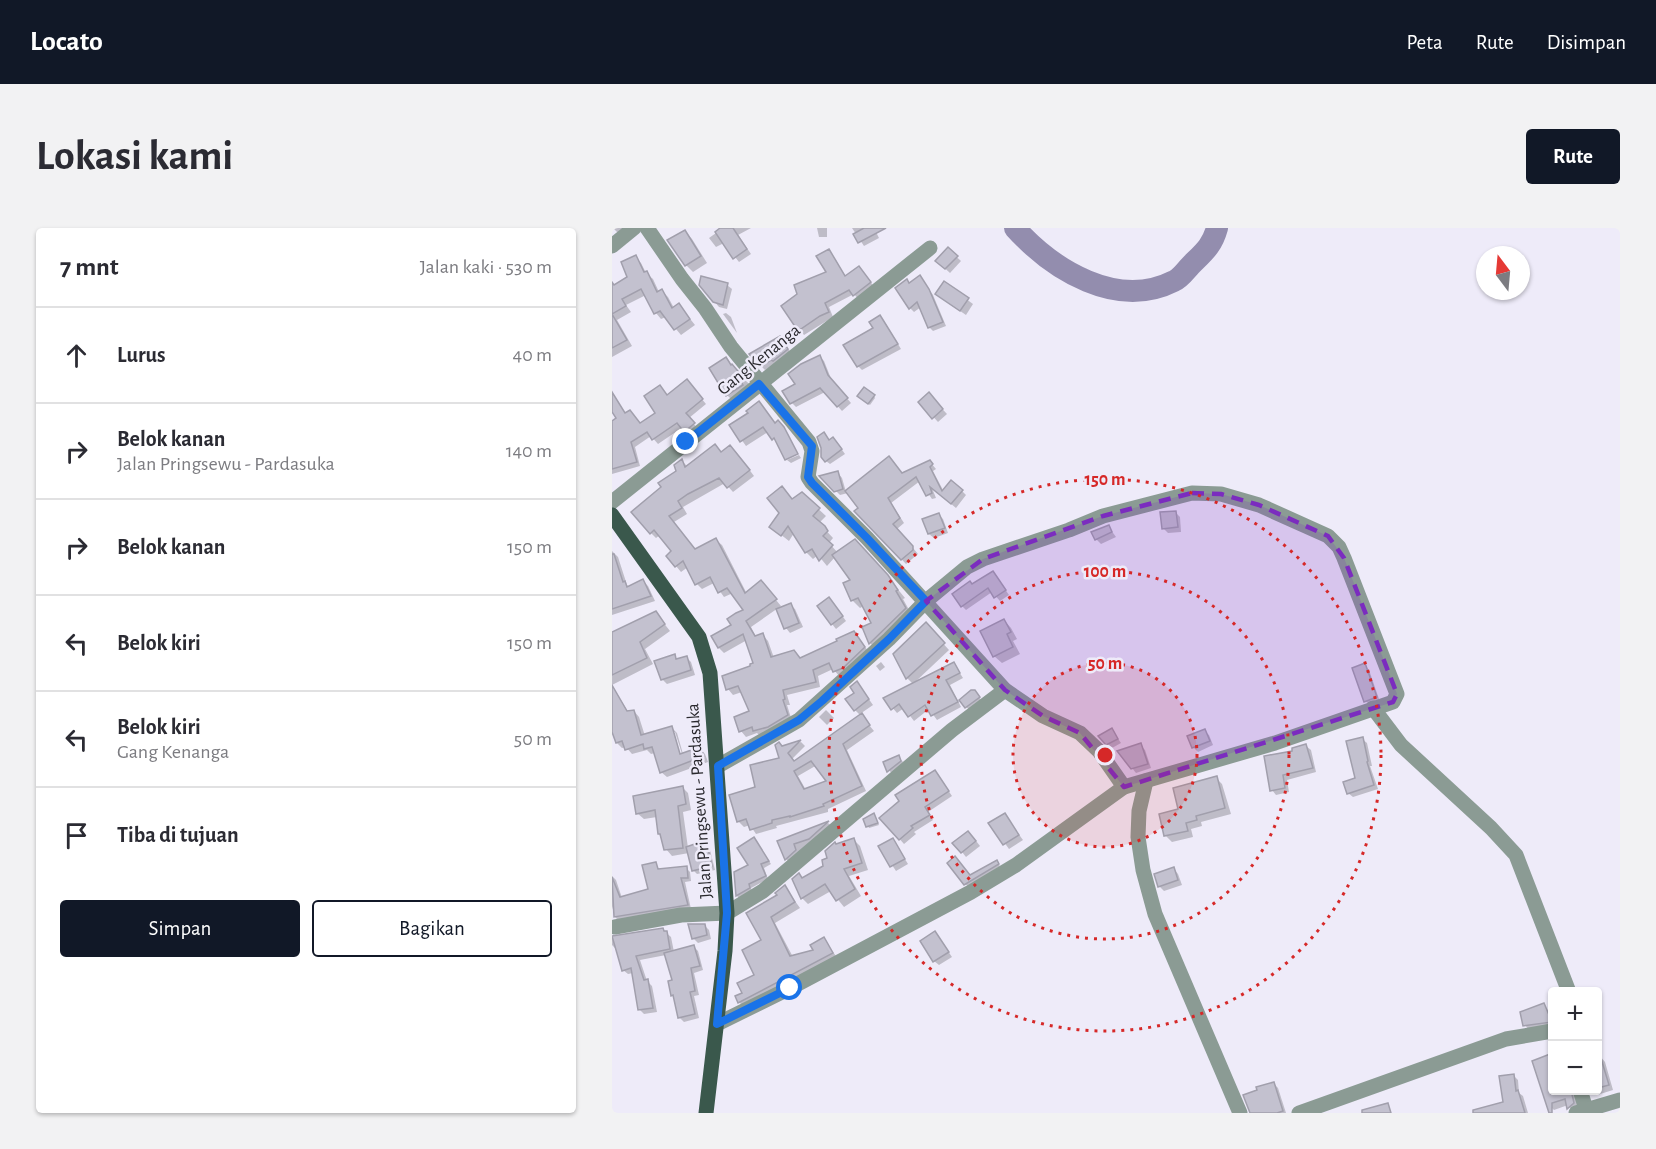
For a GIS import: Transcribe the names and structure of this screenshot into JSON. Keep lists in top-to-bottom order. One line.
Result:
{"streets":{"main road":["Jalan Pringsewu - Pardasuka"],"street":["Gang Kenanga"]},"north":"top","page":{"header":"Locato","nav":["Peta","Rute","Disimpan"],"buttons":["Rute",["Simpan","Bagikan"]],"title":"Lokasi kami","heading":["7 mnt","Jalan kaki · 530 m"],"list":[["Lurus","40 m"],["Belok kanan","Jalan Pringsewu - Pardasuka","140 m"],["Belok kanan","150 m"],["Belok kiri","150 m"],["Belok kiri","Gang Kenanga","50 m"],"Tiba di tujuan"],"map_buttons":["+","−"]},"rings":["150 m","100 m","50 m"]}
